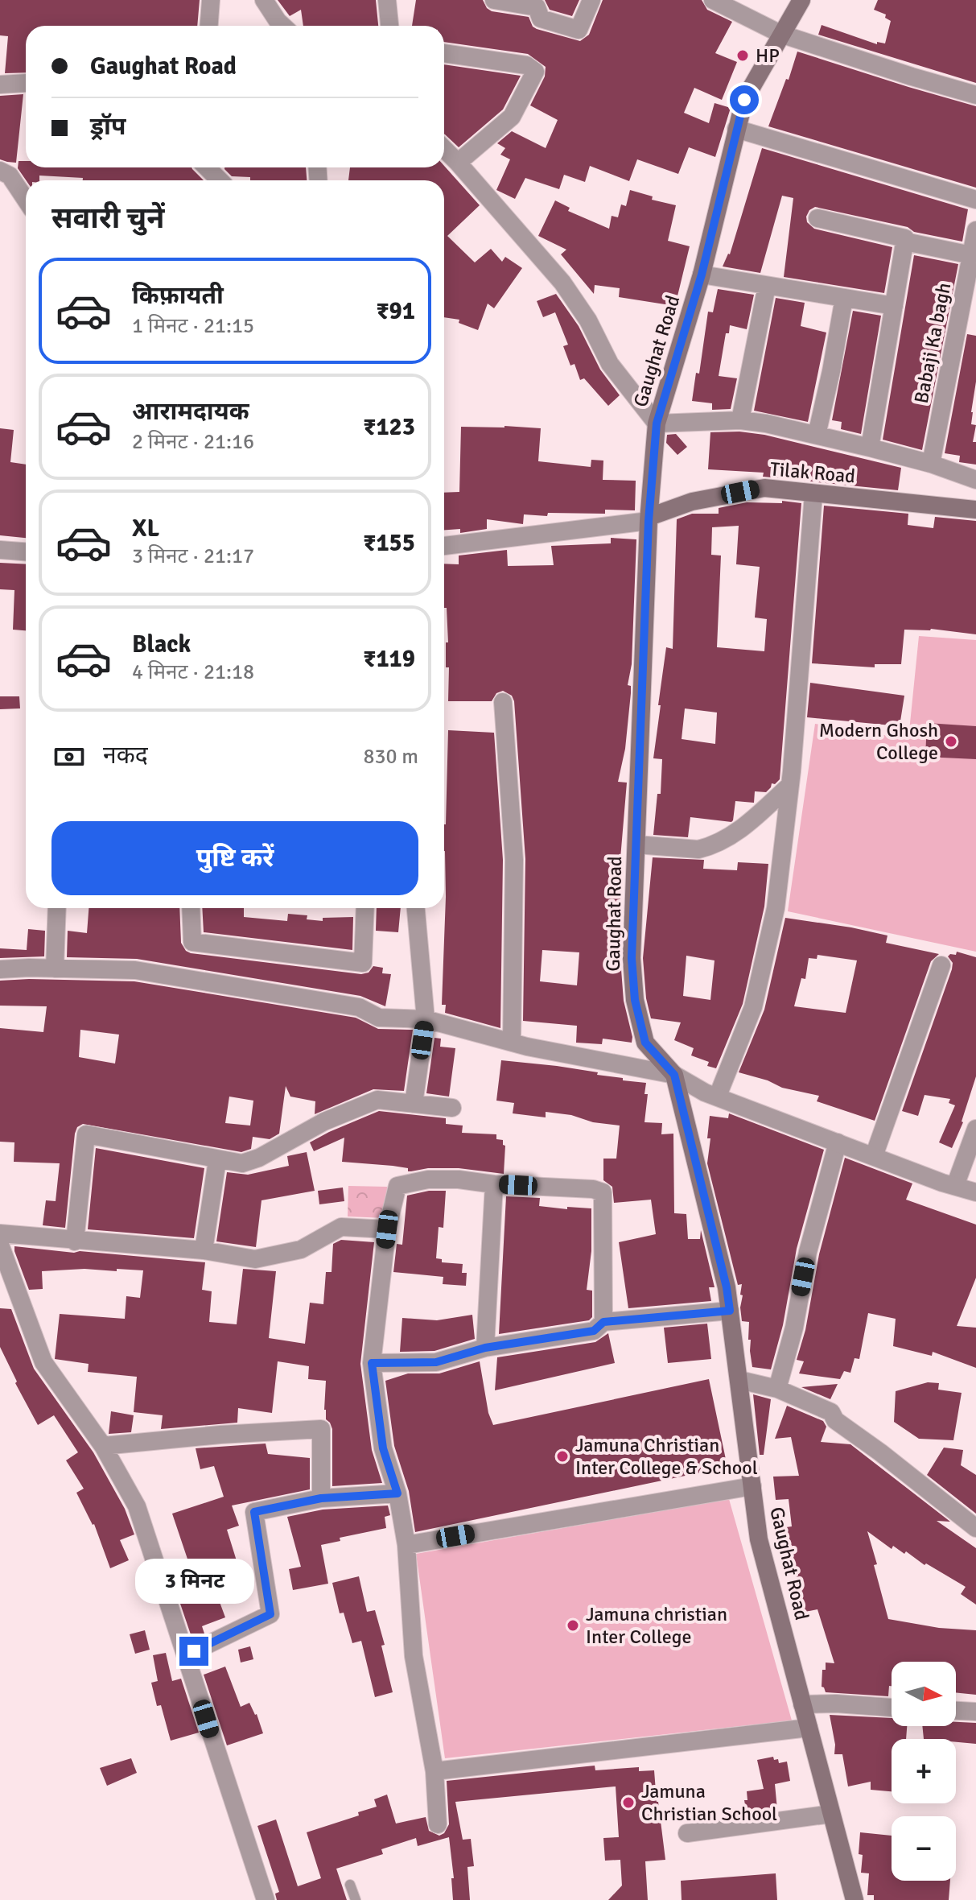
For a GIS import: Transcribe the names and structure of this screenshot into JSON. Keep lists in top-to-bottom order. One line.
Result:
{"streets":{"main road":["Gaughat Road","Tilak Road"],"street":["Babaji Ka bagh"]},"crossings":[["Gaughat Road","Tilak Road"]],"places":["HP","Modern Ghosh College","Jamuna Christian Inter College & School","Jamuna christian Inter College","Jamuna Christian School"],"north":"right","page":{"banner":["Gaughat Road","ड्रॉप"],"heading":"सवारी चुनें","list":[{"name":"किफ़ायती","note":"1 मिनट · 21:15","value":"₹91"},{"name":"आरामदायक","note":"2 मिनट · 21:16","value":"₹123"},{"name":"XL","note":"3 मिनट · 21:17","value":"₹155"},{"name":"Black","note":"4 मिनट · 21:18","value":"₹119"}],"pay":["नकद","830 m"],"buttons":"पुष्टि करें","bubble":"3 मिनट","map_buttons":["+","−"]}}
